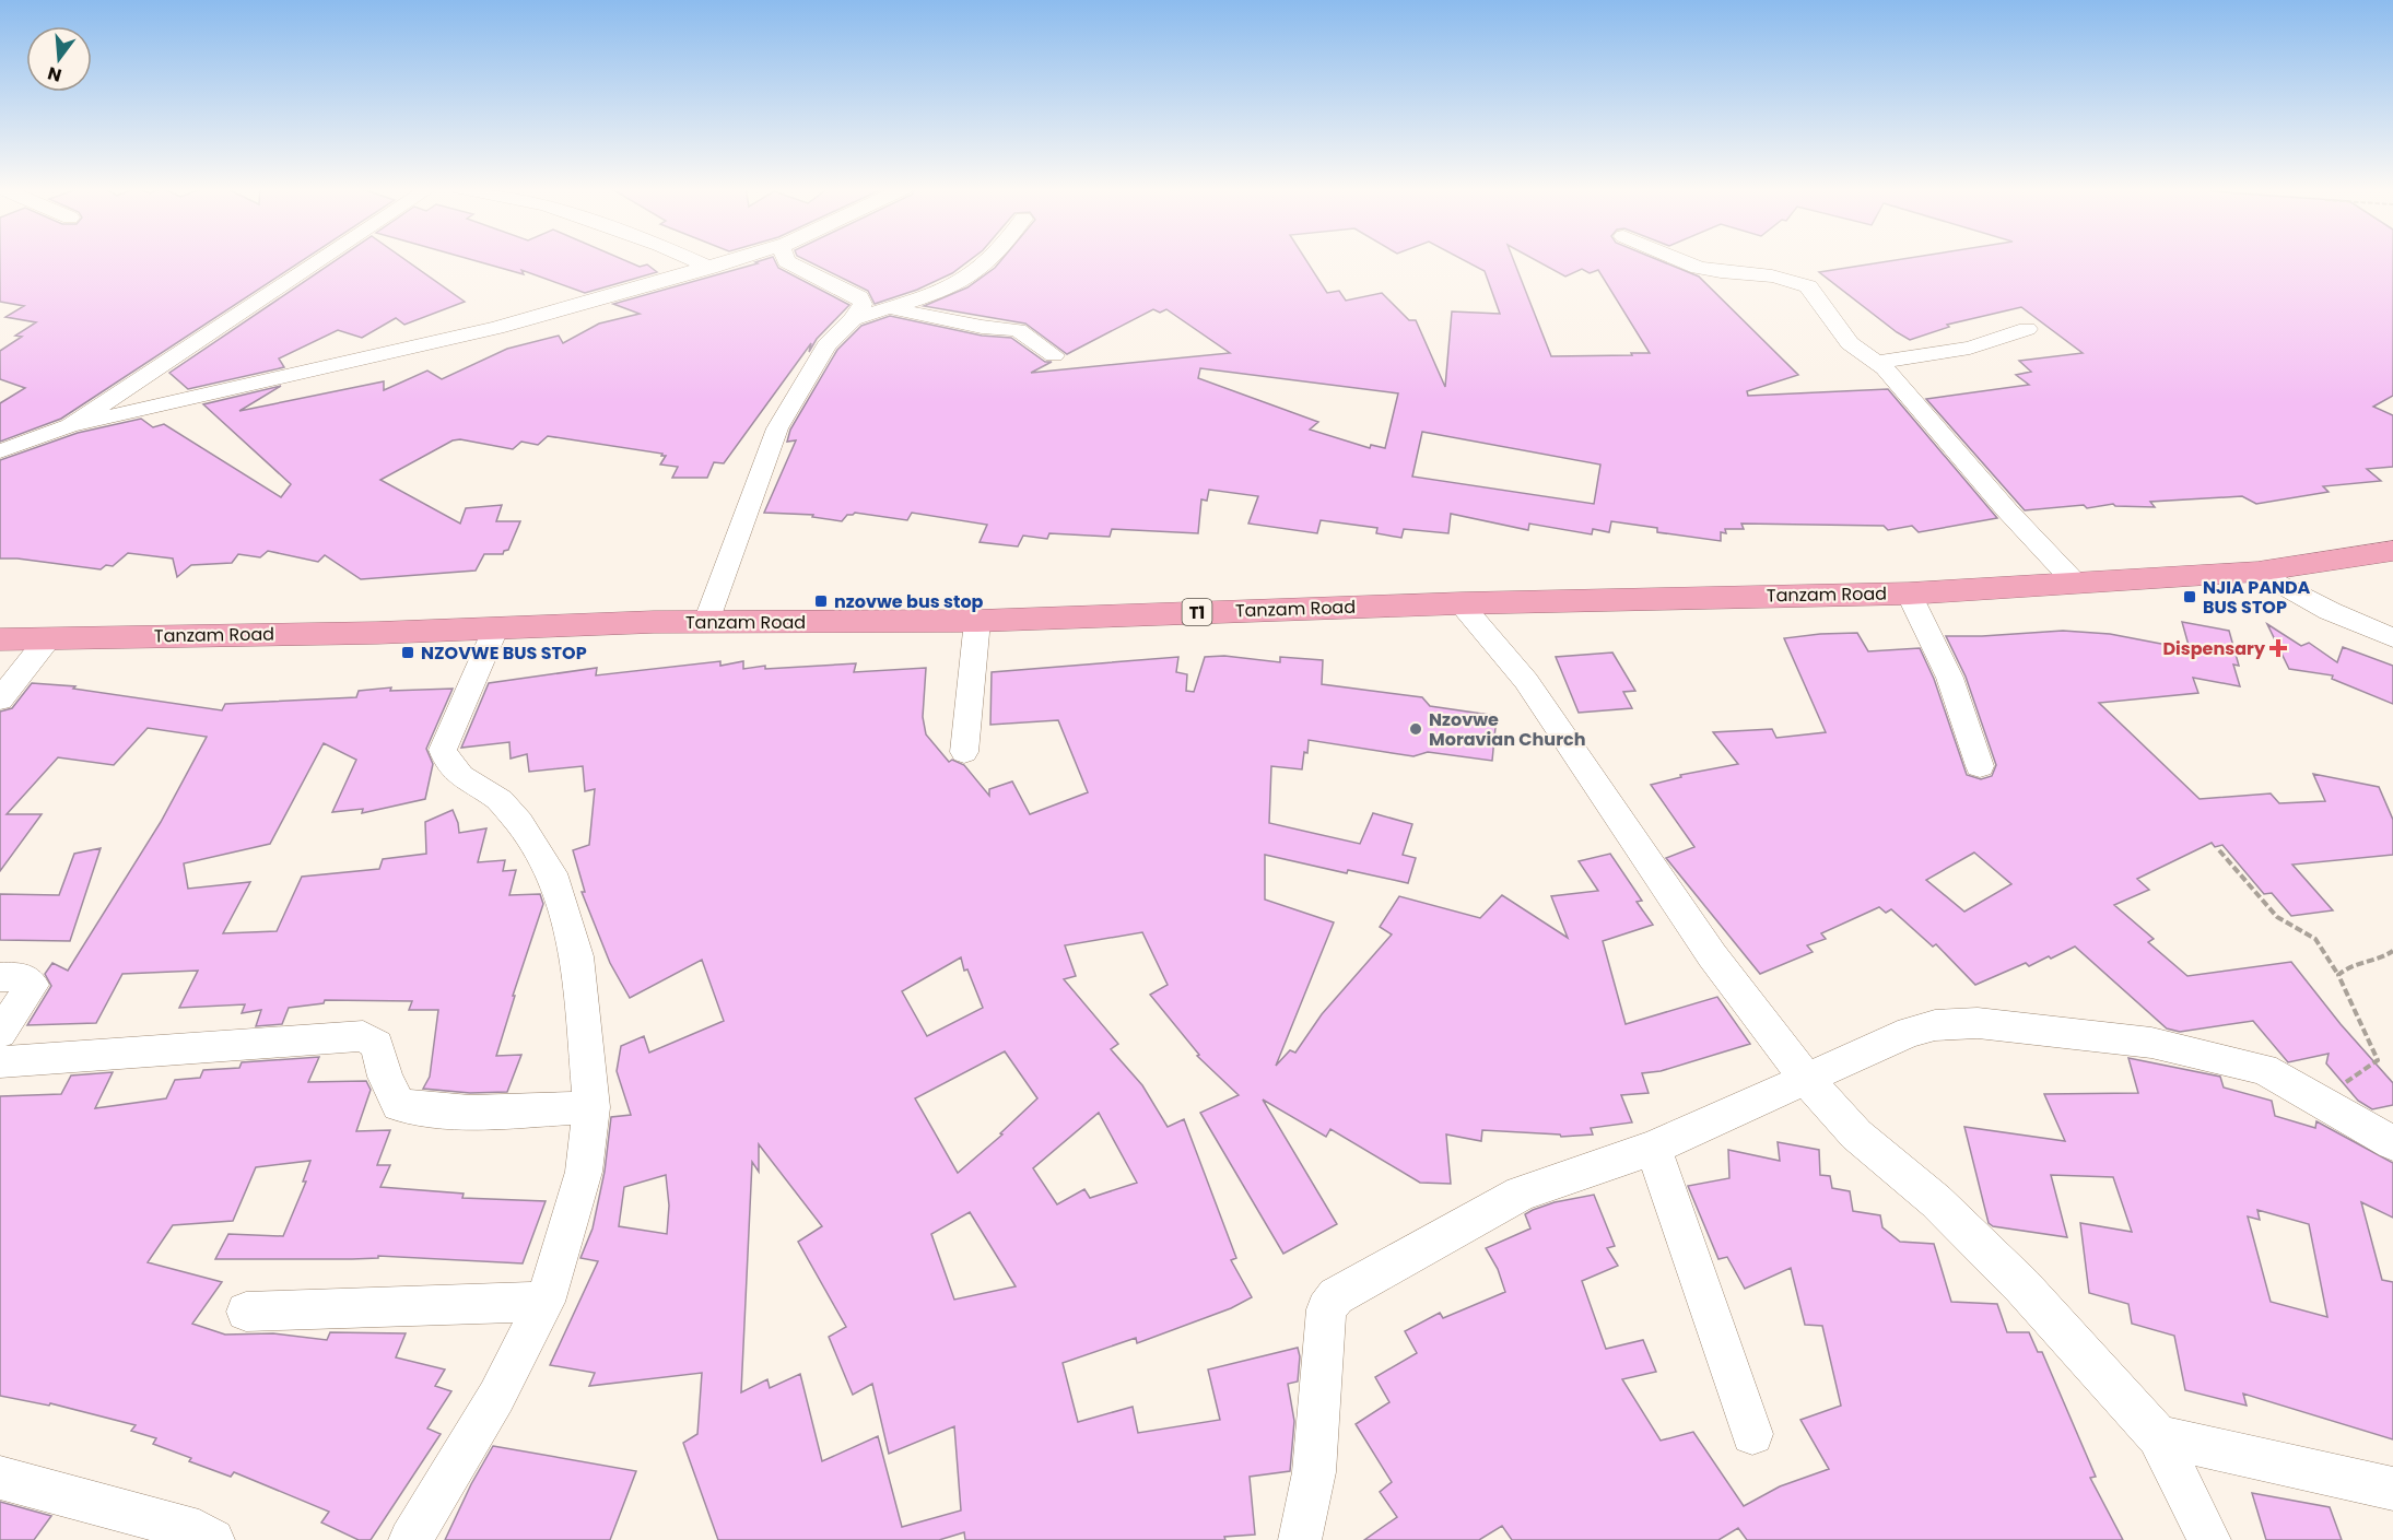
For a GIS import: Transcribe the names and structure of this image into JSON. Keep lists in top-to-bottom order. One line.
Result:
{"streets":{"highway":["Tanzam Road","T1"]},"places":{"transit":["NJIA PANDA BUS STOP","nzovwe bus stop","NZOVWE BUS STOP"],"health":["Dispensary"],"other":["Nzovwe Moravian Church"]},"north":"bottom"}
